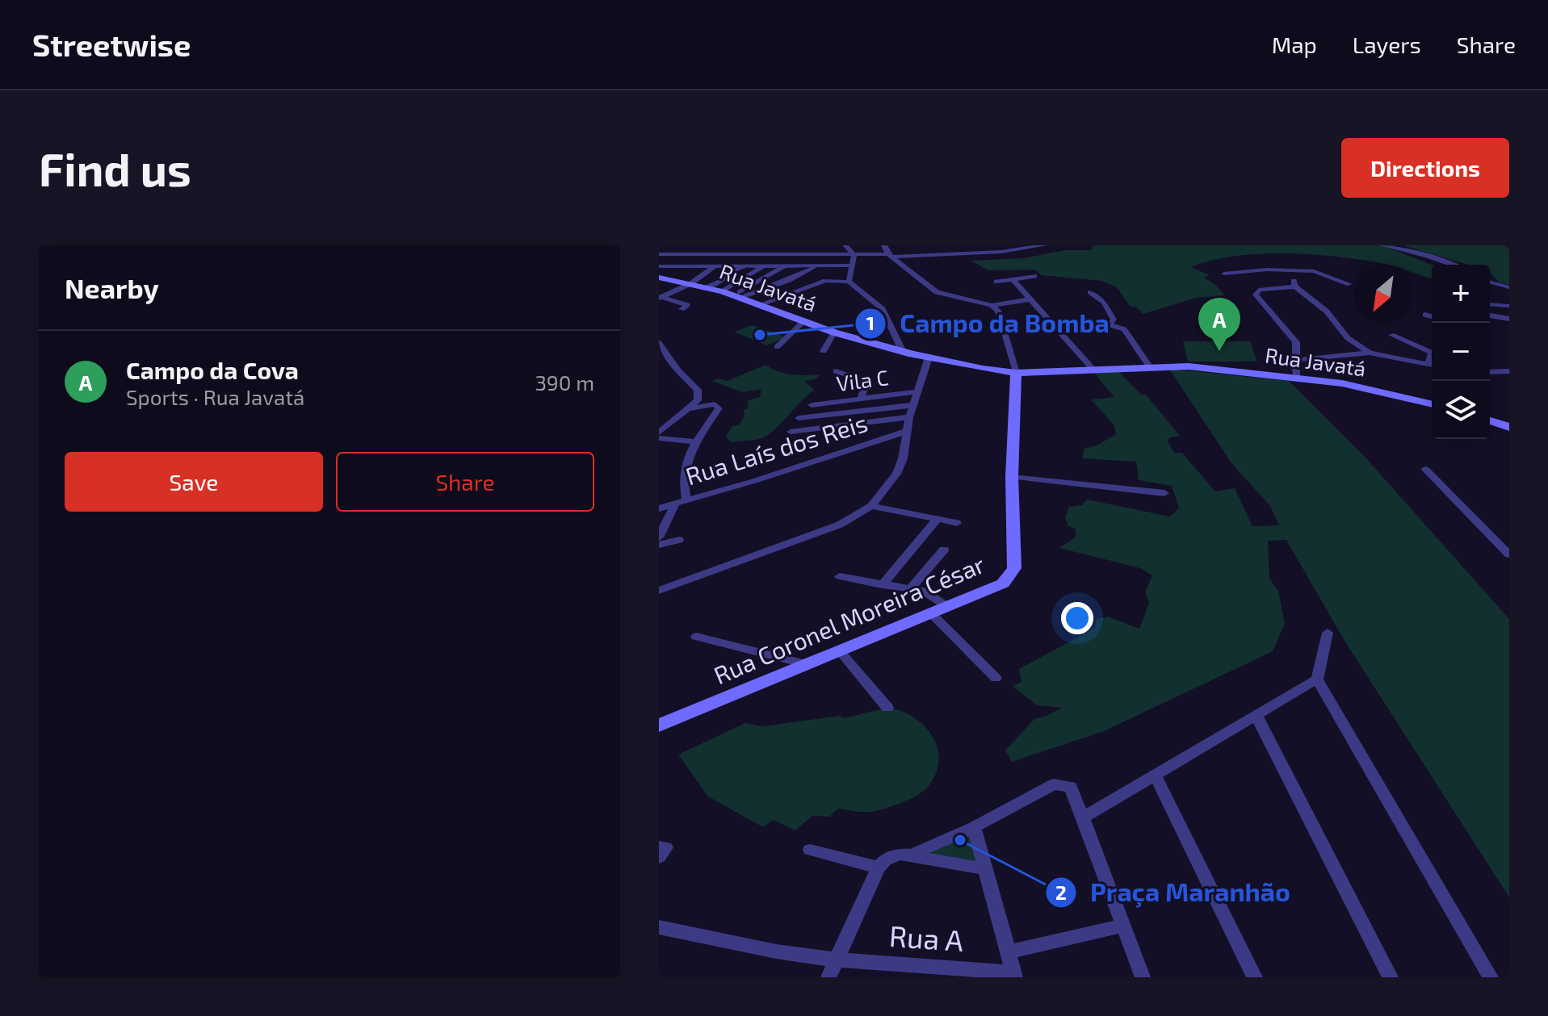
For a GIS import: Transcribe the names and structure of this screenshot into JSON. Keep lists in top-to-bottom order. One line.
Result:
{"streets":{"street":["Rua Javatá","Vila C","Rua Laís dos Reis","Rua Coronel Moreira César","Rua A"]},"crossings":[["Rua Javatá","Rua Coronel Moreira César"]],"places":["Campo da Bomba","Praça Maranhão"],"north":"bottom left","page":{"header":"Streetwise","nav":["Map","Layers","Share"],"buttons":["Directions",["Save","Share"]],"title":"Find us","heading":"Nearby","map_buttons":["+","−"],"pins":"A","list":[{"mark":"A","name":"Campo da Cova","note":"Sports · Rua Javatá","value":"390 m"}]}}
